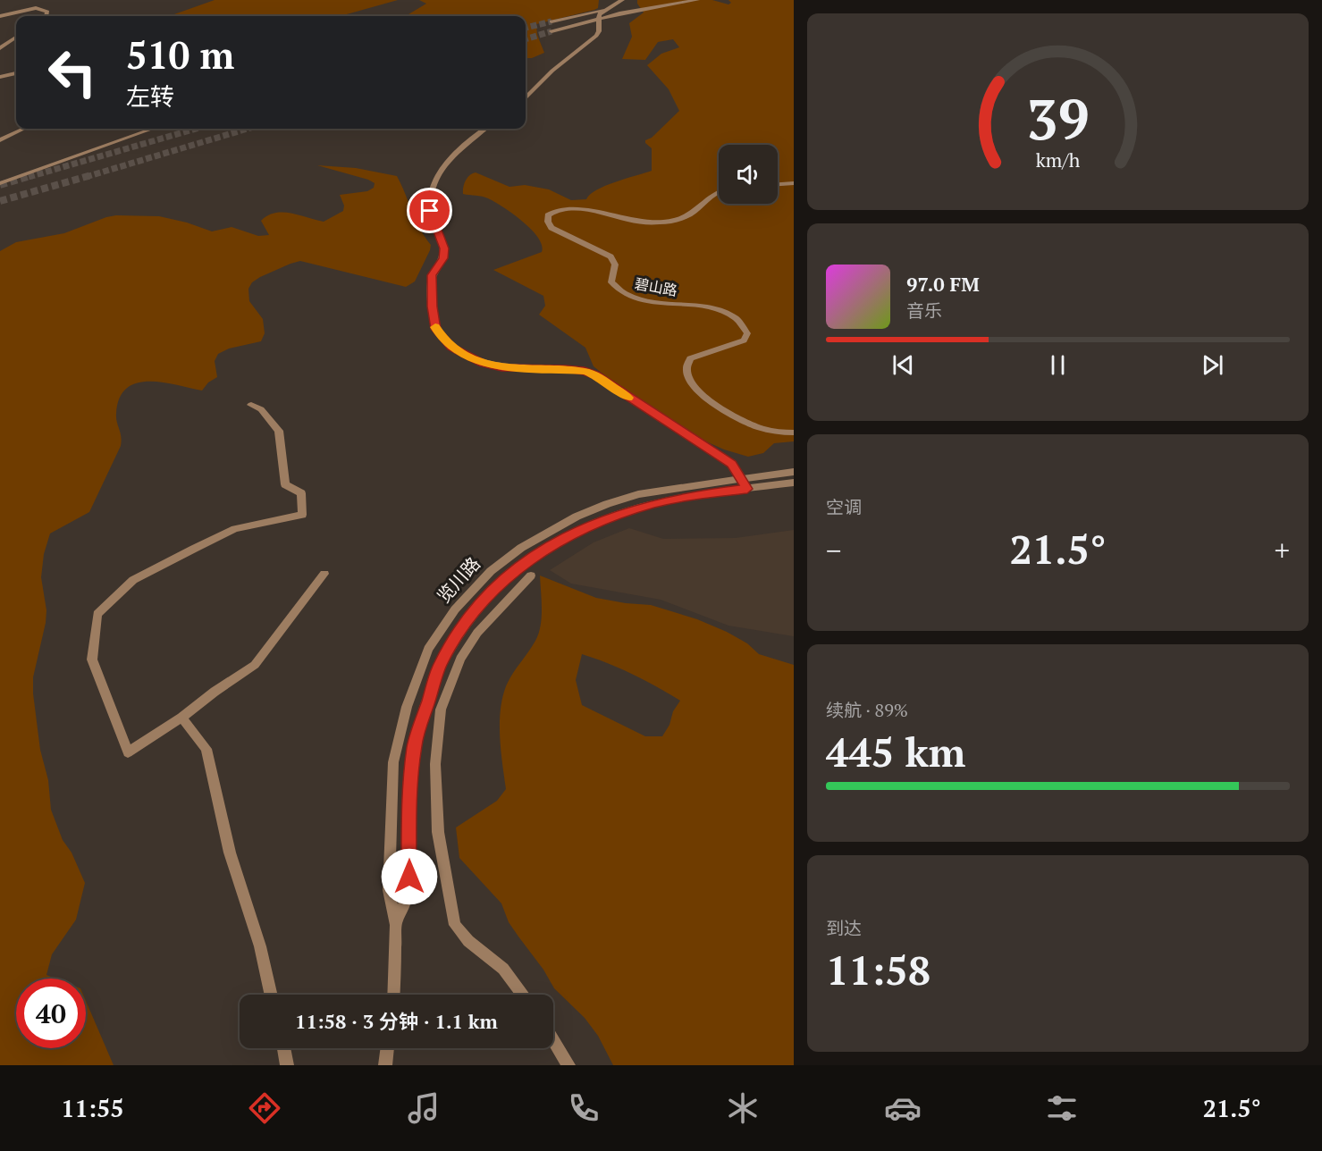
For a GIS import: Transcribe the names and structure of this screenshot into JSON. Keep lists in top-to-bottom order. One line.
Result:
{"streets":{"street":["碧山路","览川路"]},"page":{"turn":["510 m","左转"],"song":["97.0 FM","音乐"],"tile":["空调",["续航 · 89%","445 km"],["到达","11:58"]],"heat":["−","21.5°","+"],"limit":"40","trip":"11:58 · 3 分钟 · 1.1 km","tabs":["11:55","21.5°"],"gauge":["39","km/h"]}}
